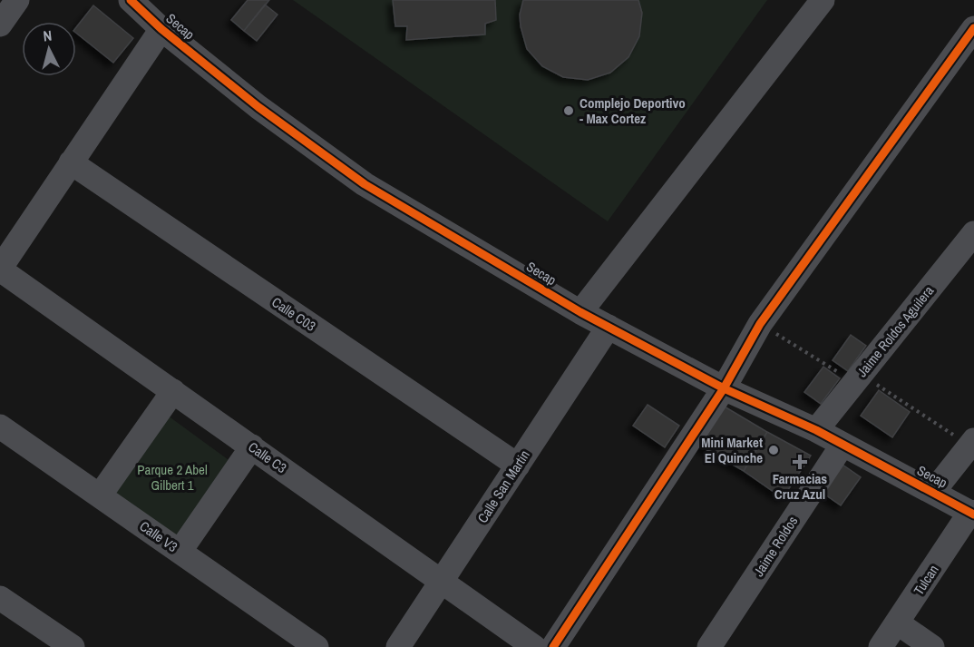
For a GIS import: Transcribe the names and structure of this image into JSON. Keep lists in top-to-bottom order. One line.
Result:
{"streets":{"street":["Secap","Calle C03","Jaime Roldos Aguilera","Calle C3","Calle San Martin","Calle V3","Jaime Roldos","Tulcan"]},"crossings":[["Secap","Jaime Roldos Aguilera"],["Secap","Calle San Martin"],["Secap","Jaime Roldos"],["Secap","Tulcan"],["Calle C03","Calle San Martin"],["Calle C3","Calle San Martin"]],"parks":["Parque 2 Abel Gilbert 1"],"places":{"other":["Complejo Deportivo - Max Cortez","Mini Market El Quinche"],"health":["Farmacias Cruz Azul"]},"north":"top"}
